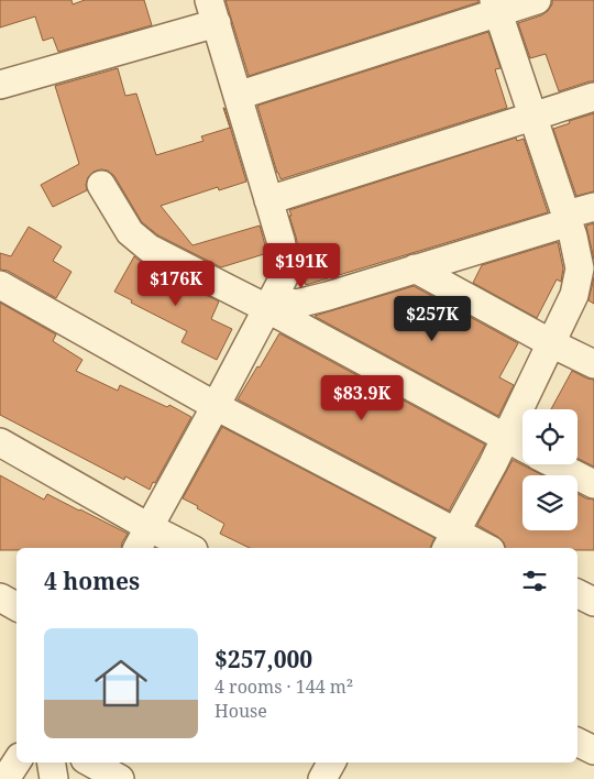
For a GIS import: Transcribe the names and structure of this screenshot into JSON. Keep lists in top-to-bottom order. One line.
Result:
{"page":{"price":["$191K","$176K","$257K","$83.9K"],"heading":"4 homes","list":[{"name":"$257,000","note":"4 rooms · 144 m² · House"}]}}
